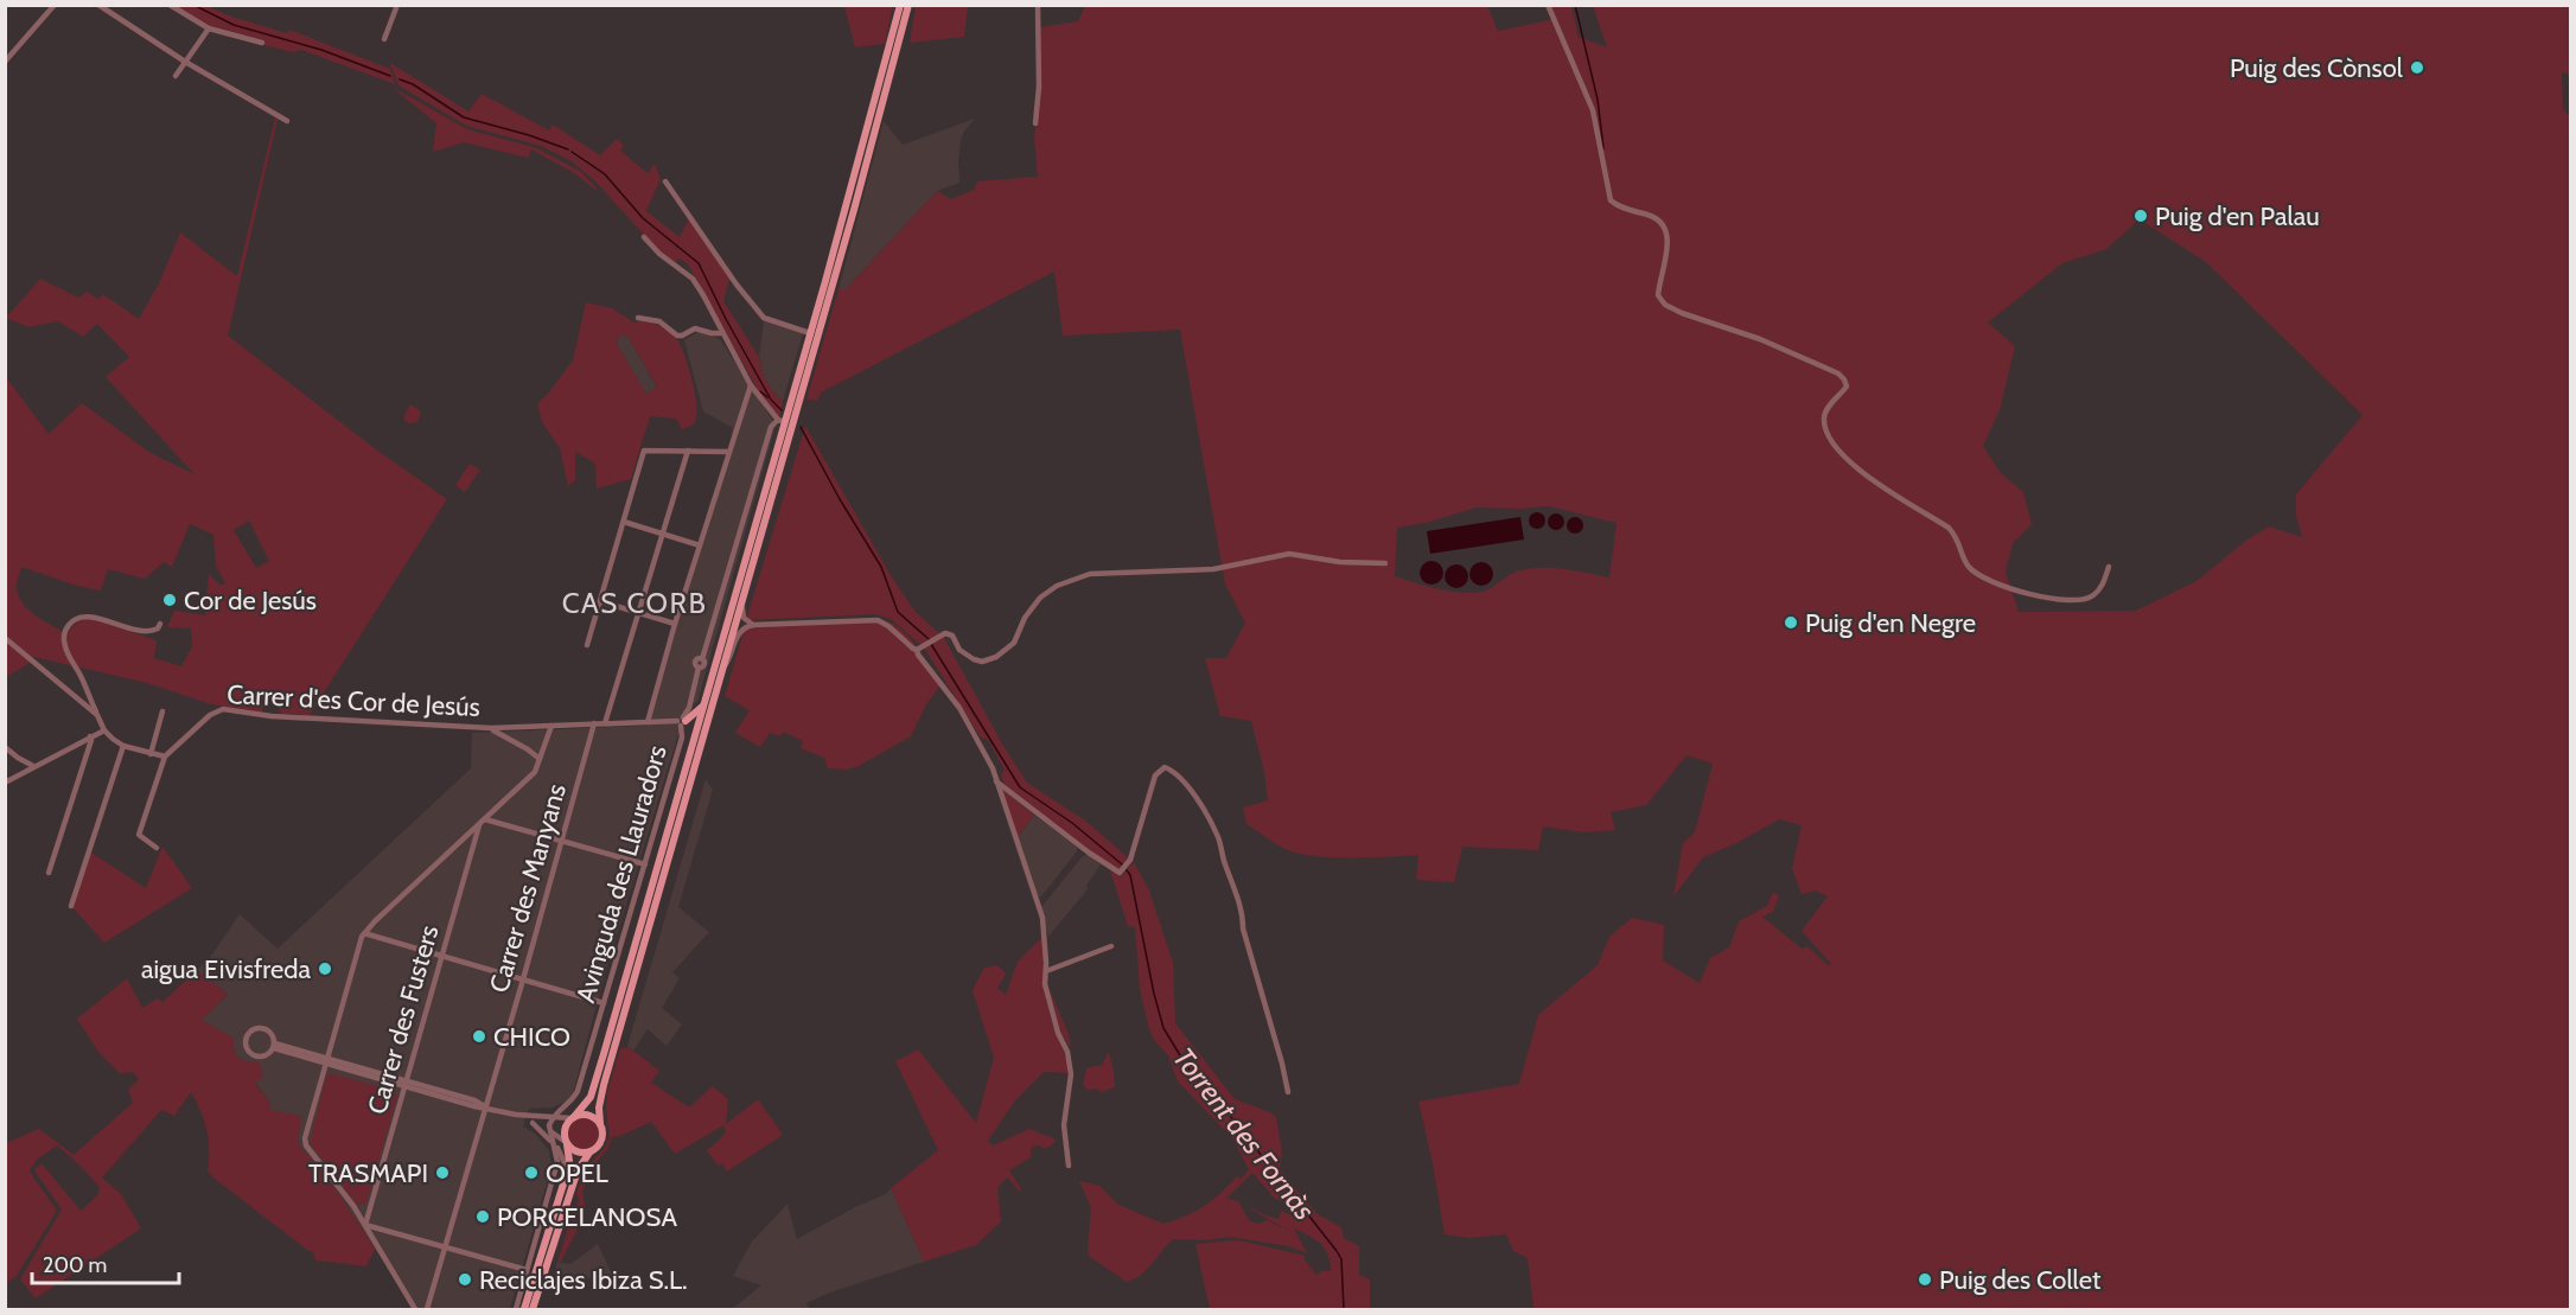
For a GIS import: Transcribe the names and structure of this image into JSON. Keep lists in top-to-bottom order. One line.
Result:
{"streets":{"street":["Carrer d'es Cor de Jesús","Avinguda des Llauradors","Carrer des Manyans","Carrer des Fusters"]},"crossings":[["Carrer d'es Cor de Jesús","Avinguda des Llauradors"],["Carrer d'es Cor de Jesús","Carrer des Manyans"]],"districts":["CAS CORB"],"water":["Torrent des Fornàs"],"places":["Puig des Cònsol","Puig d'en Palau","Cor de Jesús","Puig d'en Negre","aigua Eivisfreda","CHICO","TRASMAPI","OPEL","PORCELANOSA","Reciclajes Ibiza S.L.","Puig des Collet"],"scale_bar":"200 m"}
